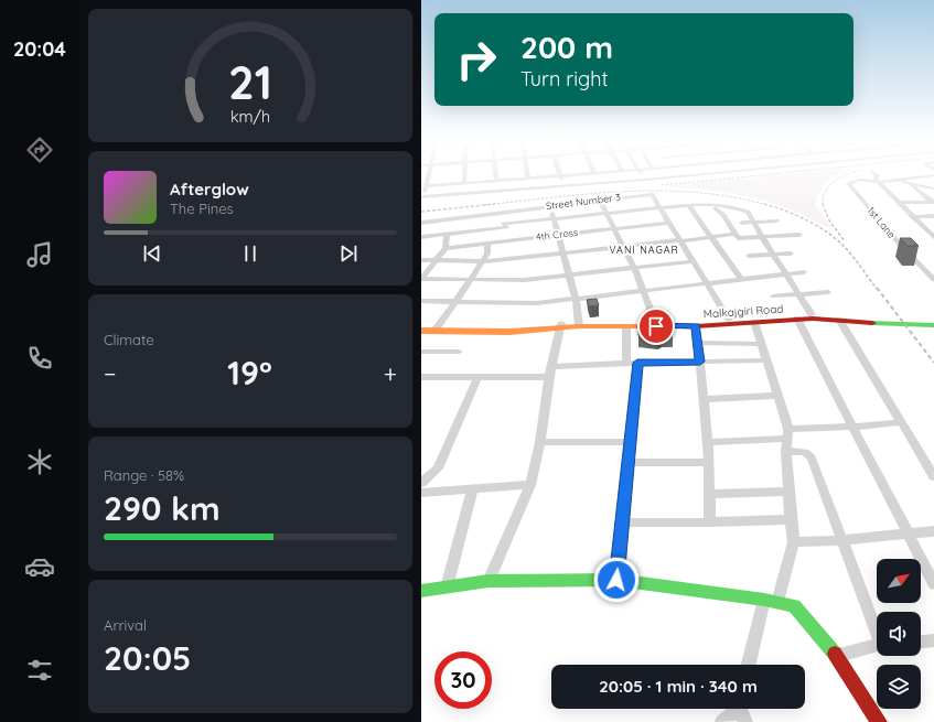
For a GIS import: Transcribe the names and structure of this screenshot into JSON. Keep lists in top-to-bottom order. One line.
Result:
{"streets":{"main road":["Malkajgiri Road"],"street":["Street Number 3","1st Lane","4th Cross"]},"crossings":[["Street Number 3","4th Cross"],["Street Number 3","Malkajgiri Road"]],"districts":["VANI NAGAR"],"north":"top right","page":{"tabs":"20:04","turn":["200 m","Turn right"],"song":["Afterglow","The Pines"],"tile":["Climate",["Range · 58%","290 km"],["Arrival","20:05"]],"heat":["−","19°","+"],"limit":"30","trip":"20:05 · 1 min · 340 m","gauge":["21","km/h"]}}
